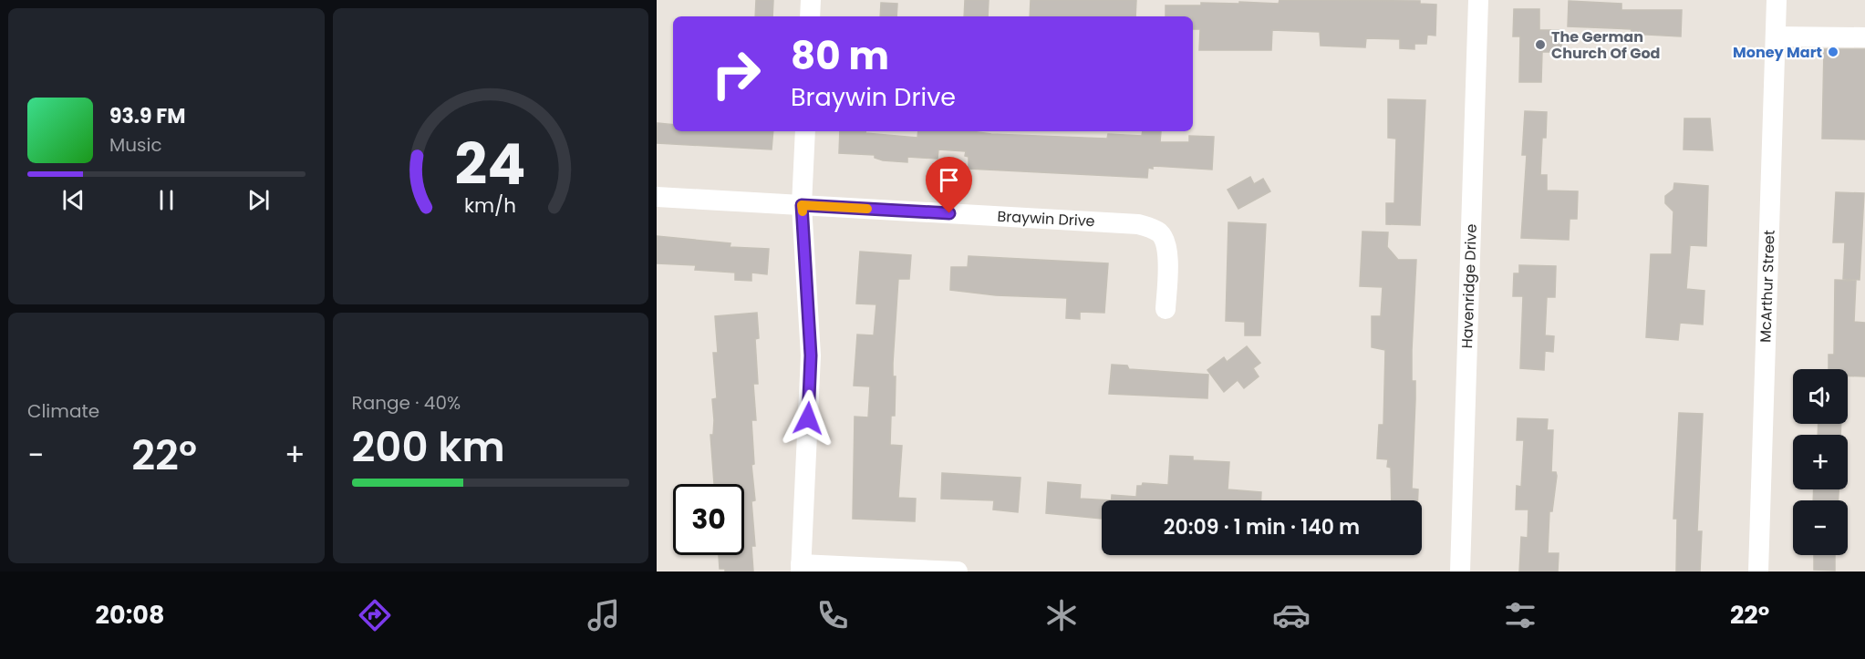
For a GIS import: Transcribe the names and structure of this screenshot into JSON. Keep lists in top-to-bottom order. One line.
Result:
{"streets":{"street":["Braywin Drive","Havenridge Drive","McArthur Street"]},"places":["The German Church Of God","Money Mart"],"page":{"turn":["80 m","Braywin Drive"],"song":["93.9 FM","Music"],"tile":["Climate",["Range · 40%","200 km"]],"map_buttons":["+","−"],"heat":["−","22°","+"],"limit":"30","trip":"20:09 · 1 min · 140 m","tabs":["20:08","22°"],"gauge":["24","km/h"]}}
